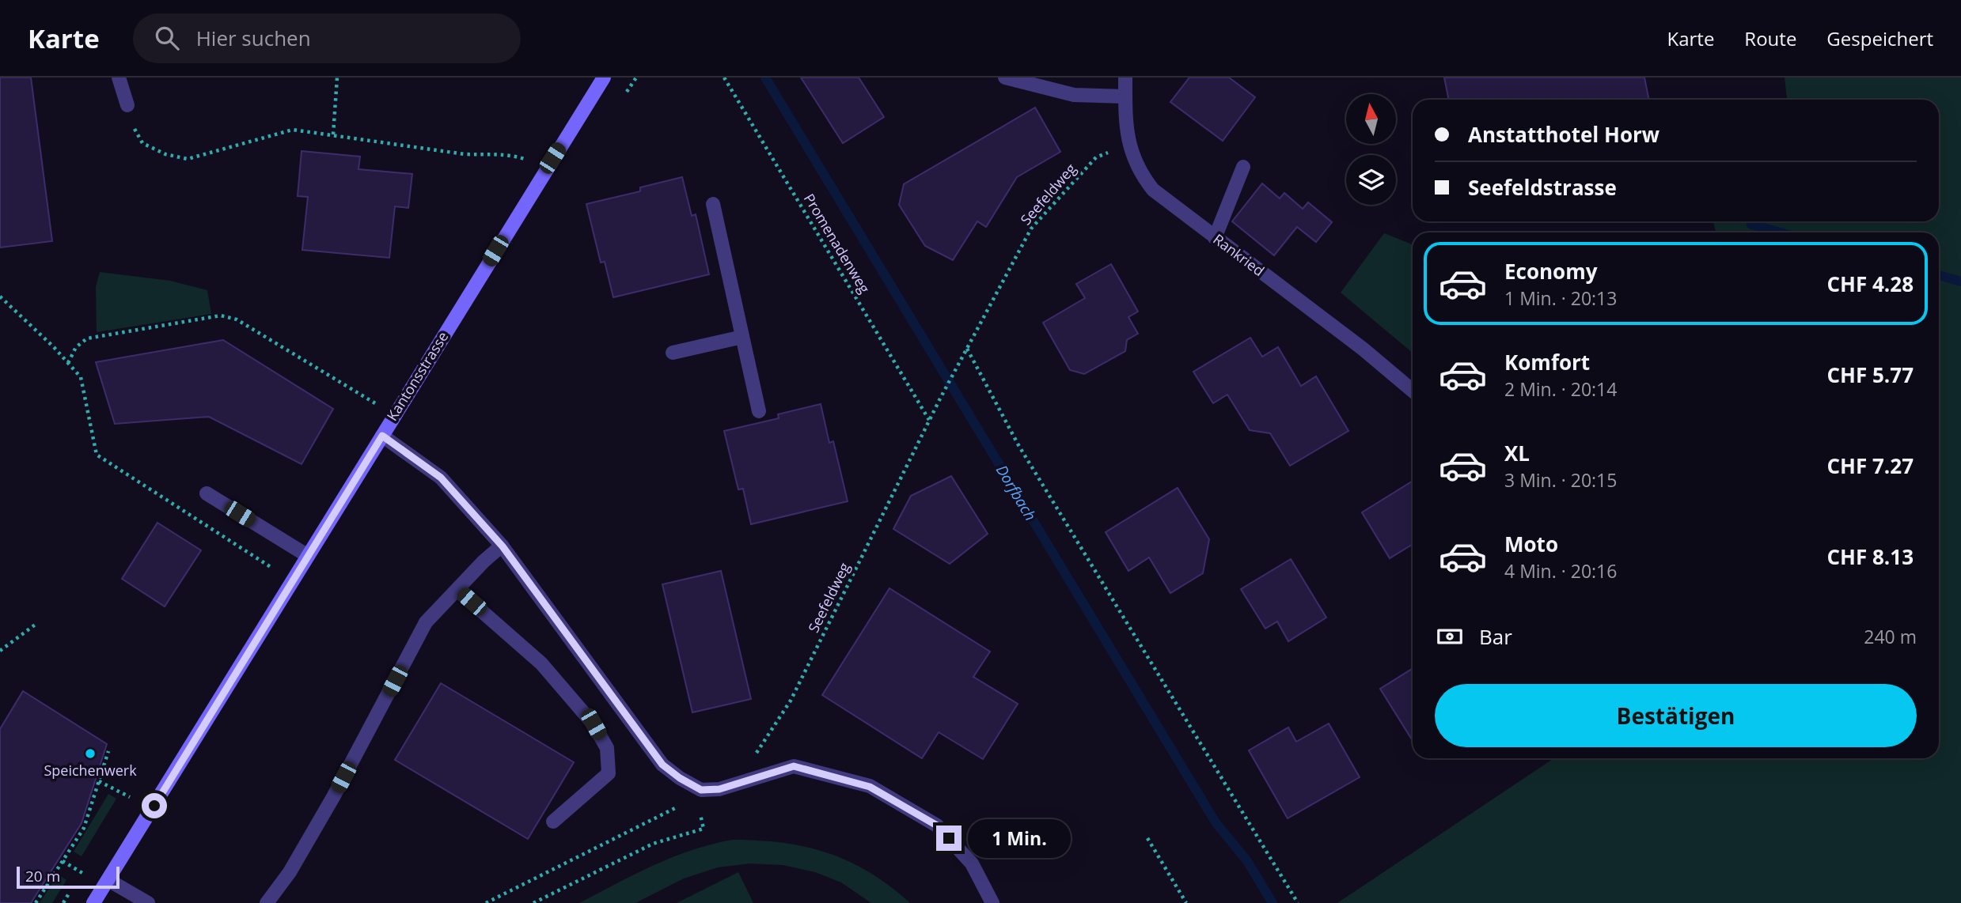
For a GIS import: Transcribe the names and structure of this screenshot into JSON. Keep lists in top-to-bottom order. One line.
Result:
{"streets":{"main road":["Kantonsstrasse"],"street":["Rankried"],"path":["Seefeldweg","Promenadenweg"]},"crossings":[["Seefeldweg","Promenadenweg"],["Seefeldweg","Rankried"]],"water":["Dorfbach"],"places":["Speichenwerk"],"scale_bar":"20 m","north":"top","page":{"header":"Karte","search":"Hier suchen","nav":["Karte","Route","Gespeichert"],"banner":["Anstatthotel Horw","Seefeldstrasse"],"list":[{"name":"Economy","note":"1 Min. · 20:13","value":"CHF 4.28"},{"name":"Komfort","note":"2 Min. · 20:14","value":"CHF 5.77"},{"name":"XL","note":"3 Min. · 20:15","value":"CHF 7.27"},{"name":"Moto","note":"4 Min. · 20:16","value":"CHF 8.13"}],"pay":["Bar","240 m"],"buttons":"Bestätigen","bubble":"1 Min.","scale":"20 m"}}
